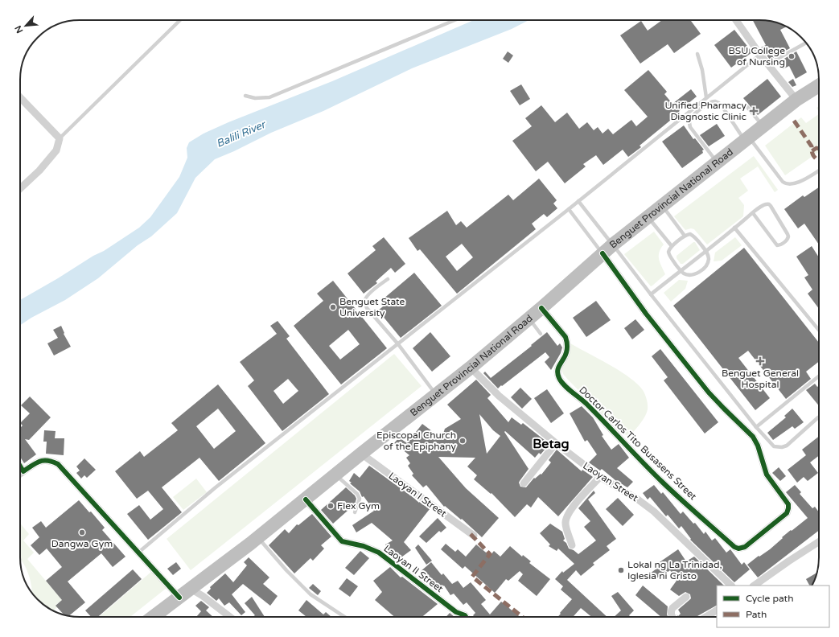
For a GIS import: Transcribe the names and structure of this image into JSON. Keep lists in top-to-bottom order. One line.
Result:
{"streets":{"highway":["Benguet Provincial National Road"],"street":["Doctor Carlos Tito Busasens Street","Laoyan Street","Laoyan I Street","Laoyan II Street"]},"crossings":[["Benguet Provincial National Road","Doctor Carlos Tito Busasens Street"],["Benguet Provincial National Road","Laoyan Street"],["Benguet Provincial National Road","Laoyan I Street"],["Benguet Provincial National Road","Laoyan II Street"]],"districts":["Betag"],"water":["Balili River"],"places":{"other":["BSU College of Nursing","Benguet State University","Episcopal Church of the Epiphany","Flex Gym","Dangwa Gym","Lokal ng La Trinidad, Iglesia ni Cristo"],"health":["Unified Pharmacy Diagnostic Clinic","Benguet General Hospital"]},"legend":["Cycle path","Path"],"north":"bottom left"}
